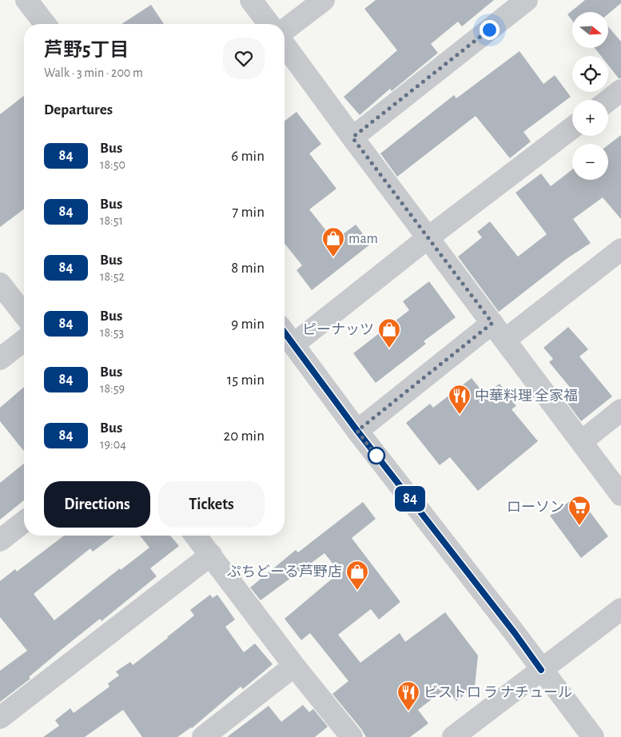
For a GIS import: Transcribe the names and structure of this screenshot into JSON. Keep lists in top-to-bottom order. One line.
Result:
{"places":{"shop":["mam","ピーナッツ","ぷちどーる芦野店"],"restaurant":["中華料理 全家福","ビストロ ラ ナチュール"],"supermarket":["ローソン"]},"lines":["bus line 84"],"north":"right","page":{"on_map":"84","map_buttons":["+","−"],"heading":[["芦野5丁目","Walk · 3 min · 200 m"],"Departures"],"list":[{"mark":"84","name":"Bus","note":"18:50","value":"6 min"},{"mark":"84","name":"Bus","note":"18:51","value":"7 min"},{"mark":"84","name":"Bus","note":"18:52","value":"8 min"},{"mark":"84","name":"Bus","note":"18:53","value":"9 min"},{"mark":"84","name":"Bus","note":"18:59","value":"15 min"},{"mark":"84","name":"Bus","note":"19:04","value":"20 min"}],"buttons":["Directions","Tickets"]}}
